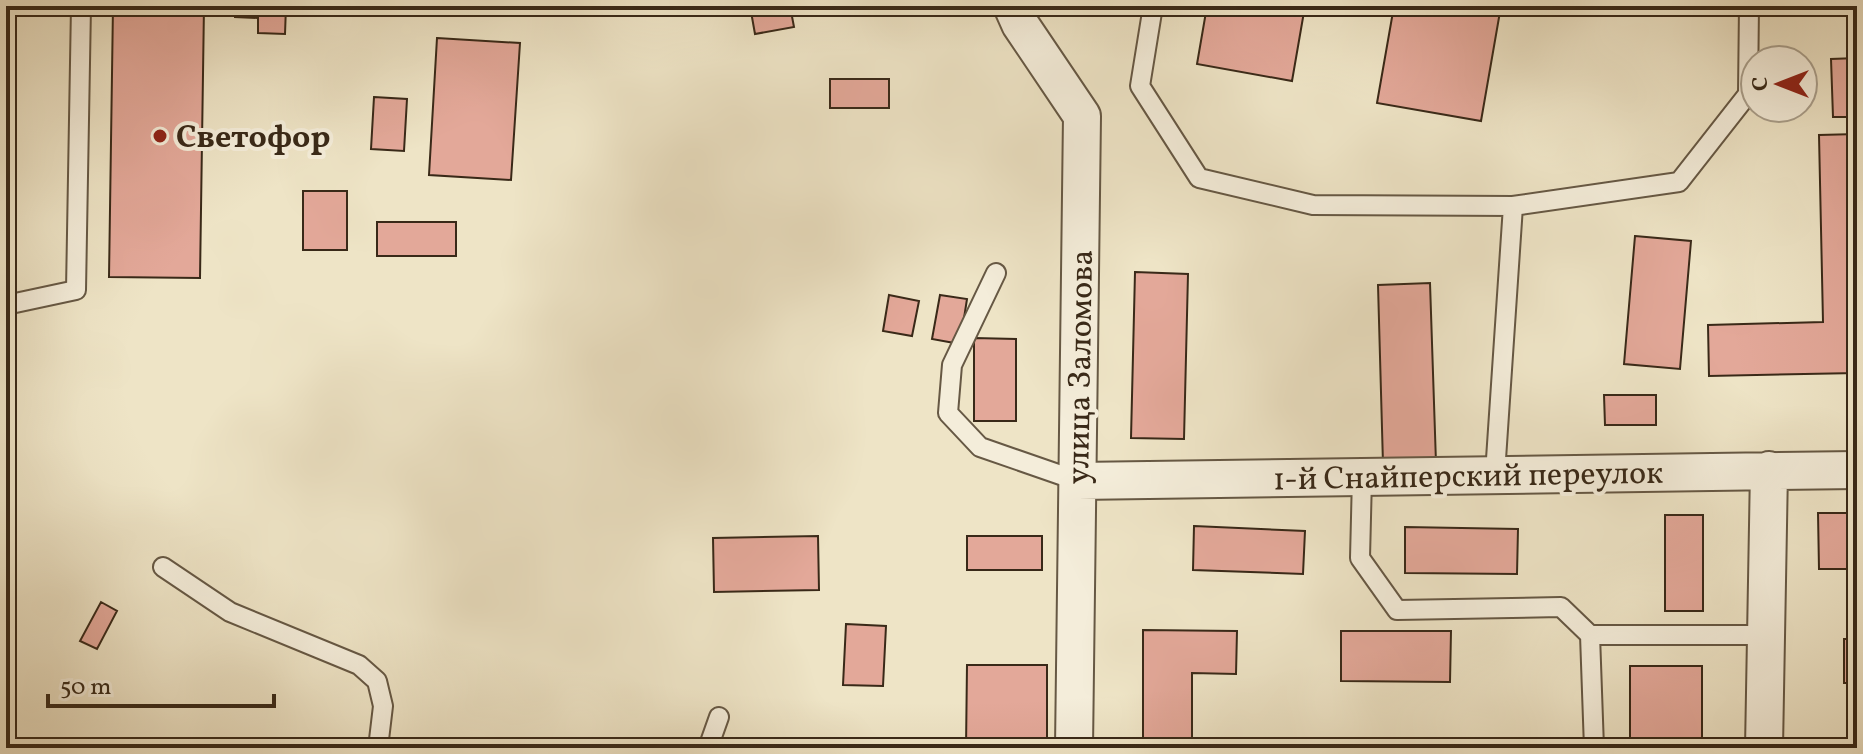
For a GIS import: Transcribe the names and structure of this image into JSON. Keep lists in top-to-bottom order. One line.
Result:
{"streets":{"street":["улица Заломова","1-й Снайперский переулок"]},"crossings":[["улица Заломова","1-й Снайперский переулок"]],"places":["Светофор"],"scale_bar":"50 m","north":"left"}
